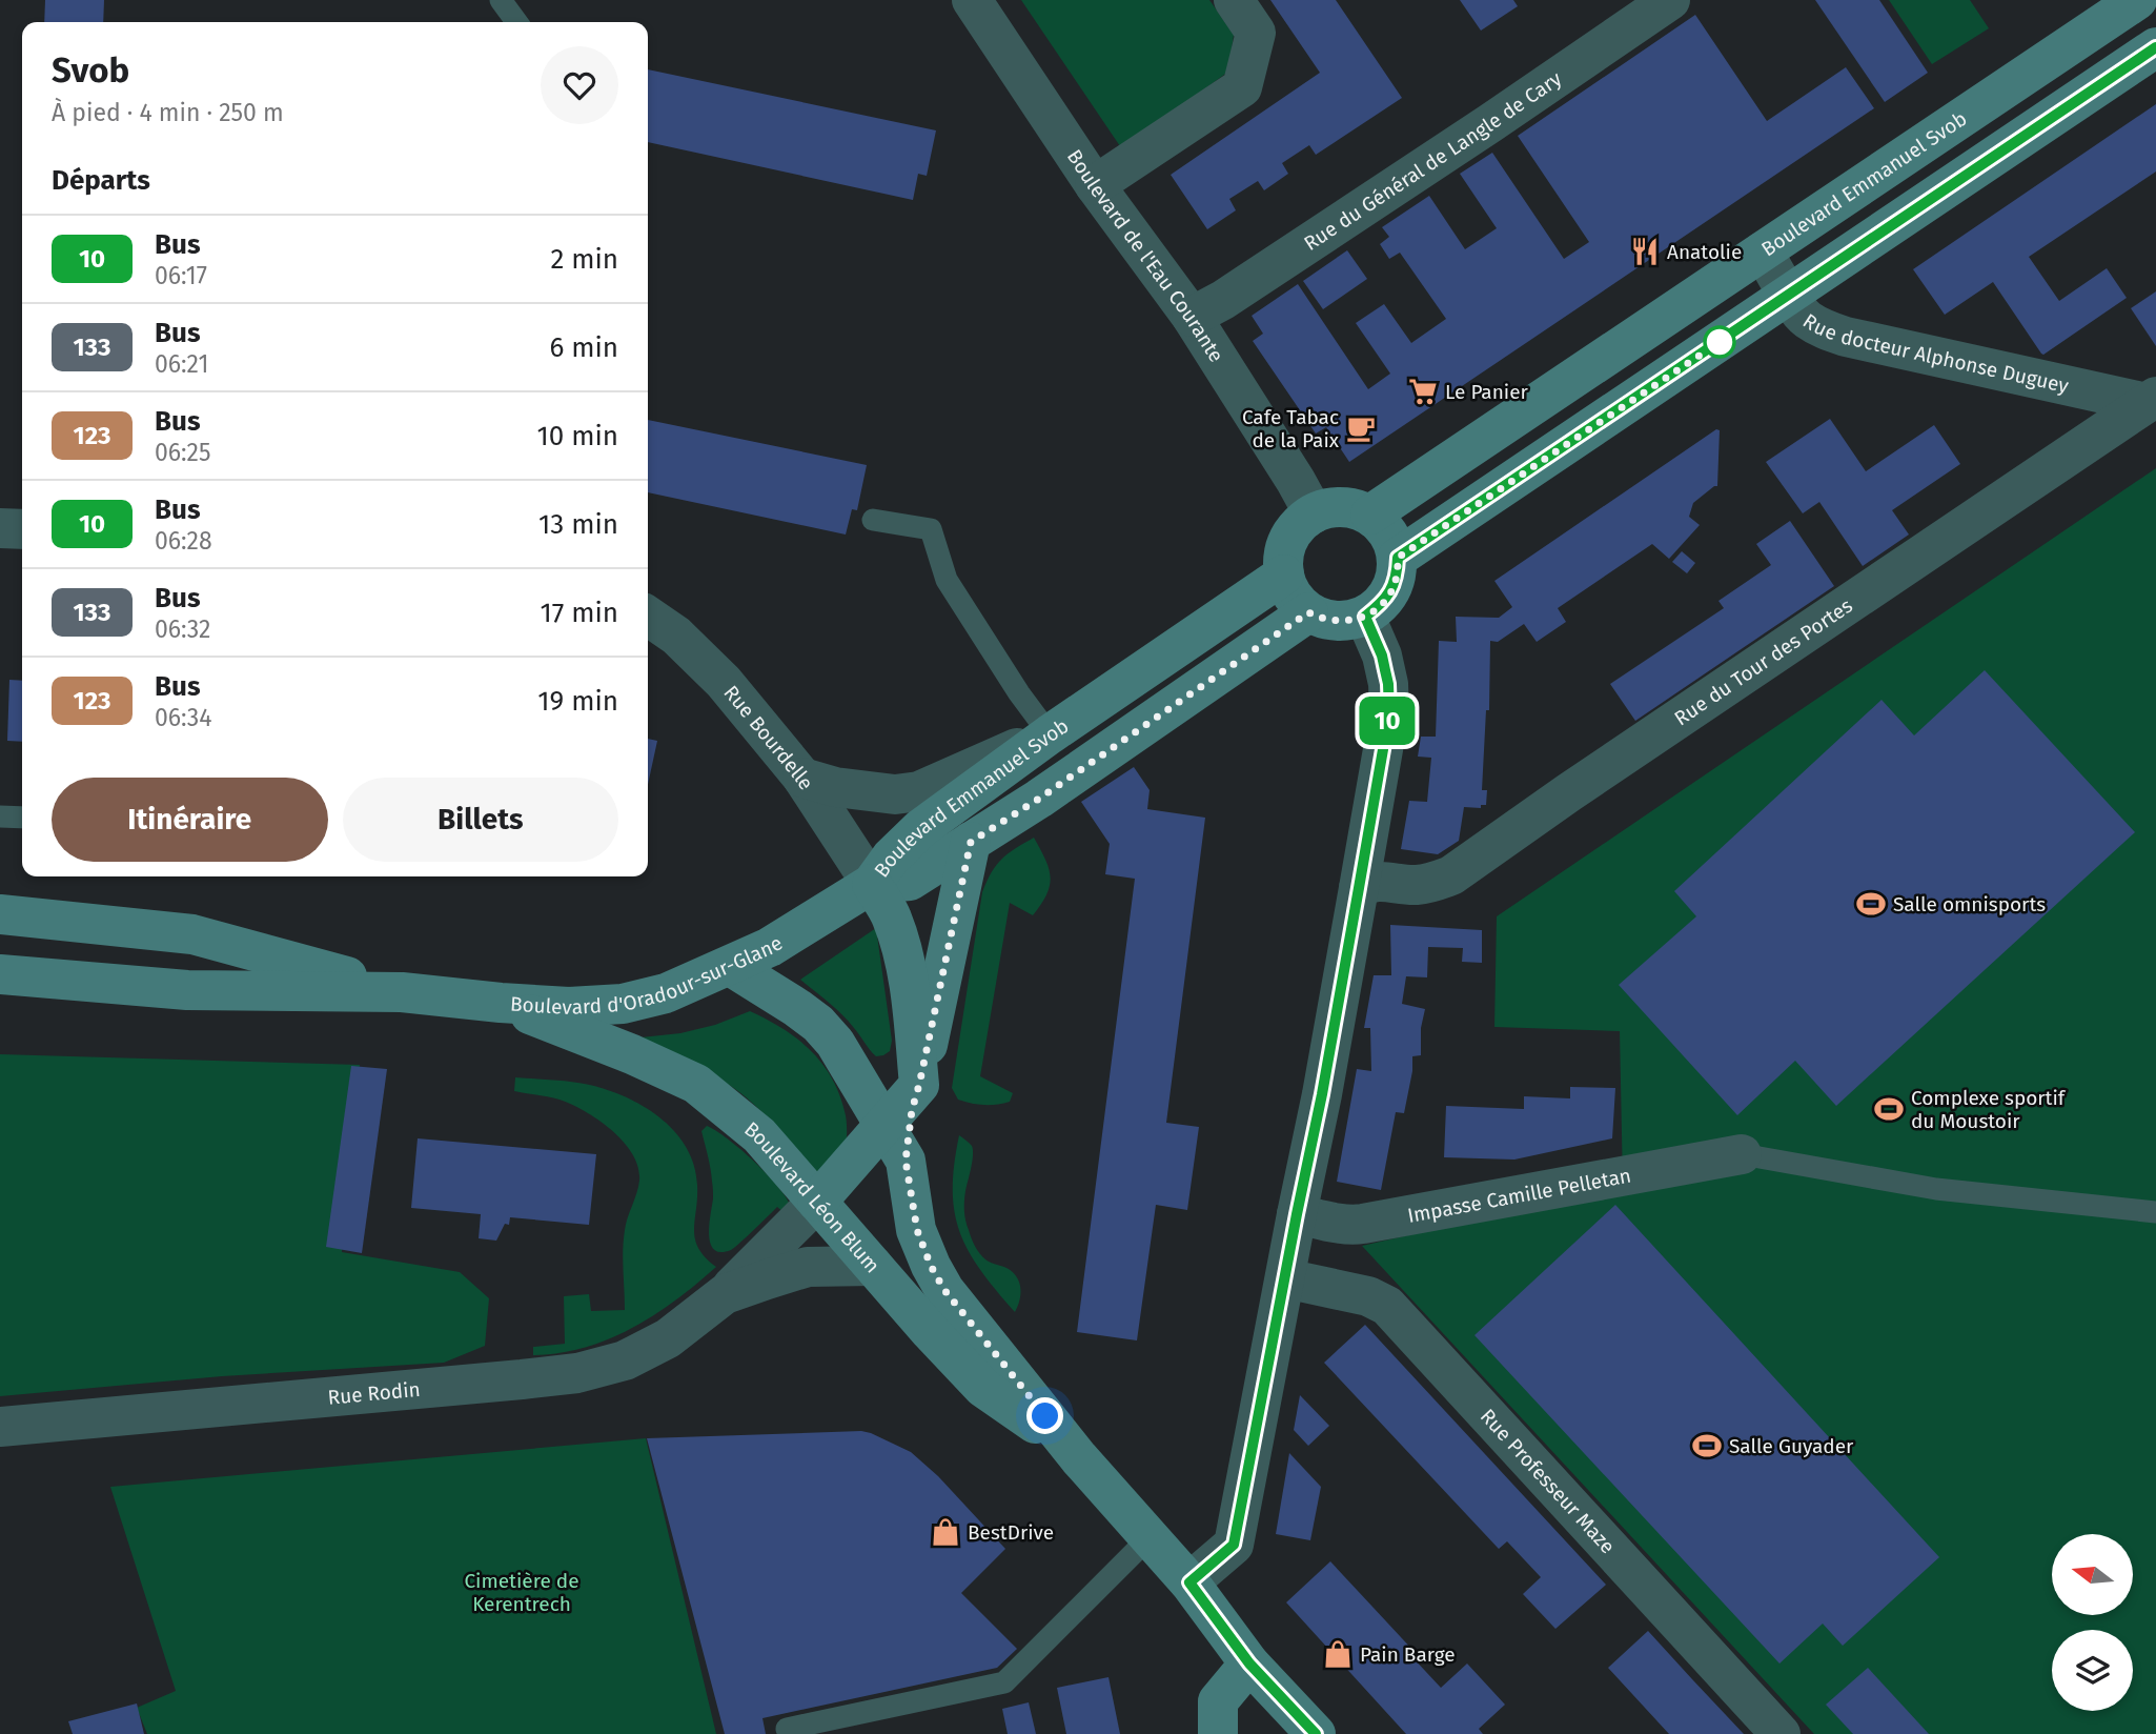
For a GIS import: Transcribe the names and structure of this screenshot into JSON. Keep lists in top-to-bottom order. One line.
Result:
{"streets":{"main road":["Boulevard Emmanuel Svob","Boulevard d'Oradour-sur-Glane","Boulevard Léon Blum"],"street":["Rue du Général de Langle de Cary","Boulevard de l'Eau Courante","Rue docteur Alphonse Duguey","Rue du Tour des Portes","Rue Bourdelle","Impasse Camille Pelletan","Rue Rodin","Rue Professeur Maze"]},"crossings":[["Rue du Général de Langle de Cary","Boulevard de l'Eau Courante"],["Boulevard Emmanuel Svob","Boulevard de l'Eau Courante"],["Boulevard Emmanuel Svob","Rue docteur Alphonse Duguey"],["Boulevard Emmanuel Svob","Rue Bourdelle"],["Boulevard Emmanuel Svob","Boulevard d'Oradour-sur-Glane"],["Rue docteur Alphonse Duguey","Rue du Tour des Portes"],["Rue Bourdelle","Boulevard d'Oradour-sur-Glane"],["Boulevard d'Oradour-sur-Glane","Boulevard Léon Blum"],["Boulevard Léon Blum","Rue Rodin"]],"parks":["Cimetière de Kerentrech"],"places":{"restaurant":["Anatolie"],"supermarket":["Le Panier"],"cafe":["Cafe Tabac de la Paix"],"sports":["Salle omnisports","Complexe sportif du Moustoir","Salle Guyader"],"shop":["BestDrive","Pain Barge"]},"lines":["bus line 10"],"north":"left","page":{"on_map":"10","heading":[["Svob","À pied · 4 min · 250 m"],"Départs"],"list":[{"mark":"10","name":"Bus","note":"06:17","value":"2 min"},{"mark":"133","name":"Bus","note":"06:21","value":"6 min"},{"mark":"123","name":"Bus","note":"06:25","value":"10 min"},{"mark":"10","name":"Bus","note":"06:28","value":"13 min"},{"mark":"133","name":"Bus","note":"06:32","value":"17 min"},{"mark":"123","name":"Bus","note":"06:34","value":"19 min"}],"buttons":["Itinéraire","Billets"]}}
